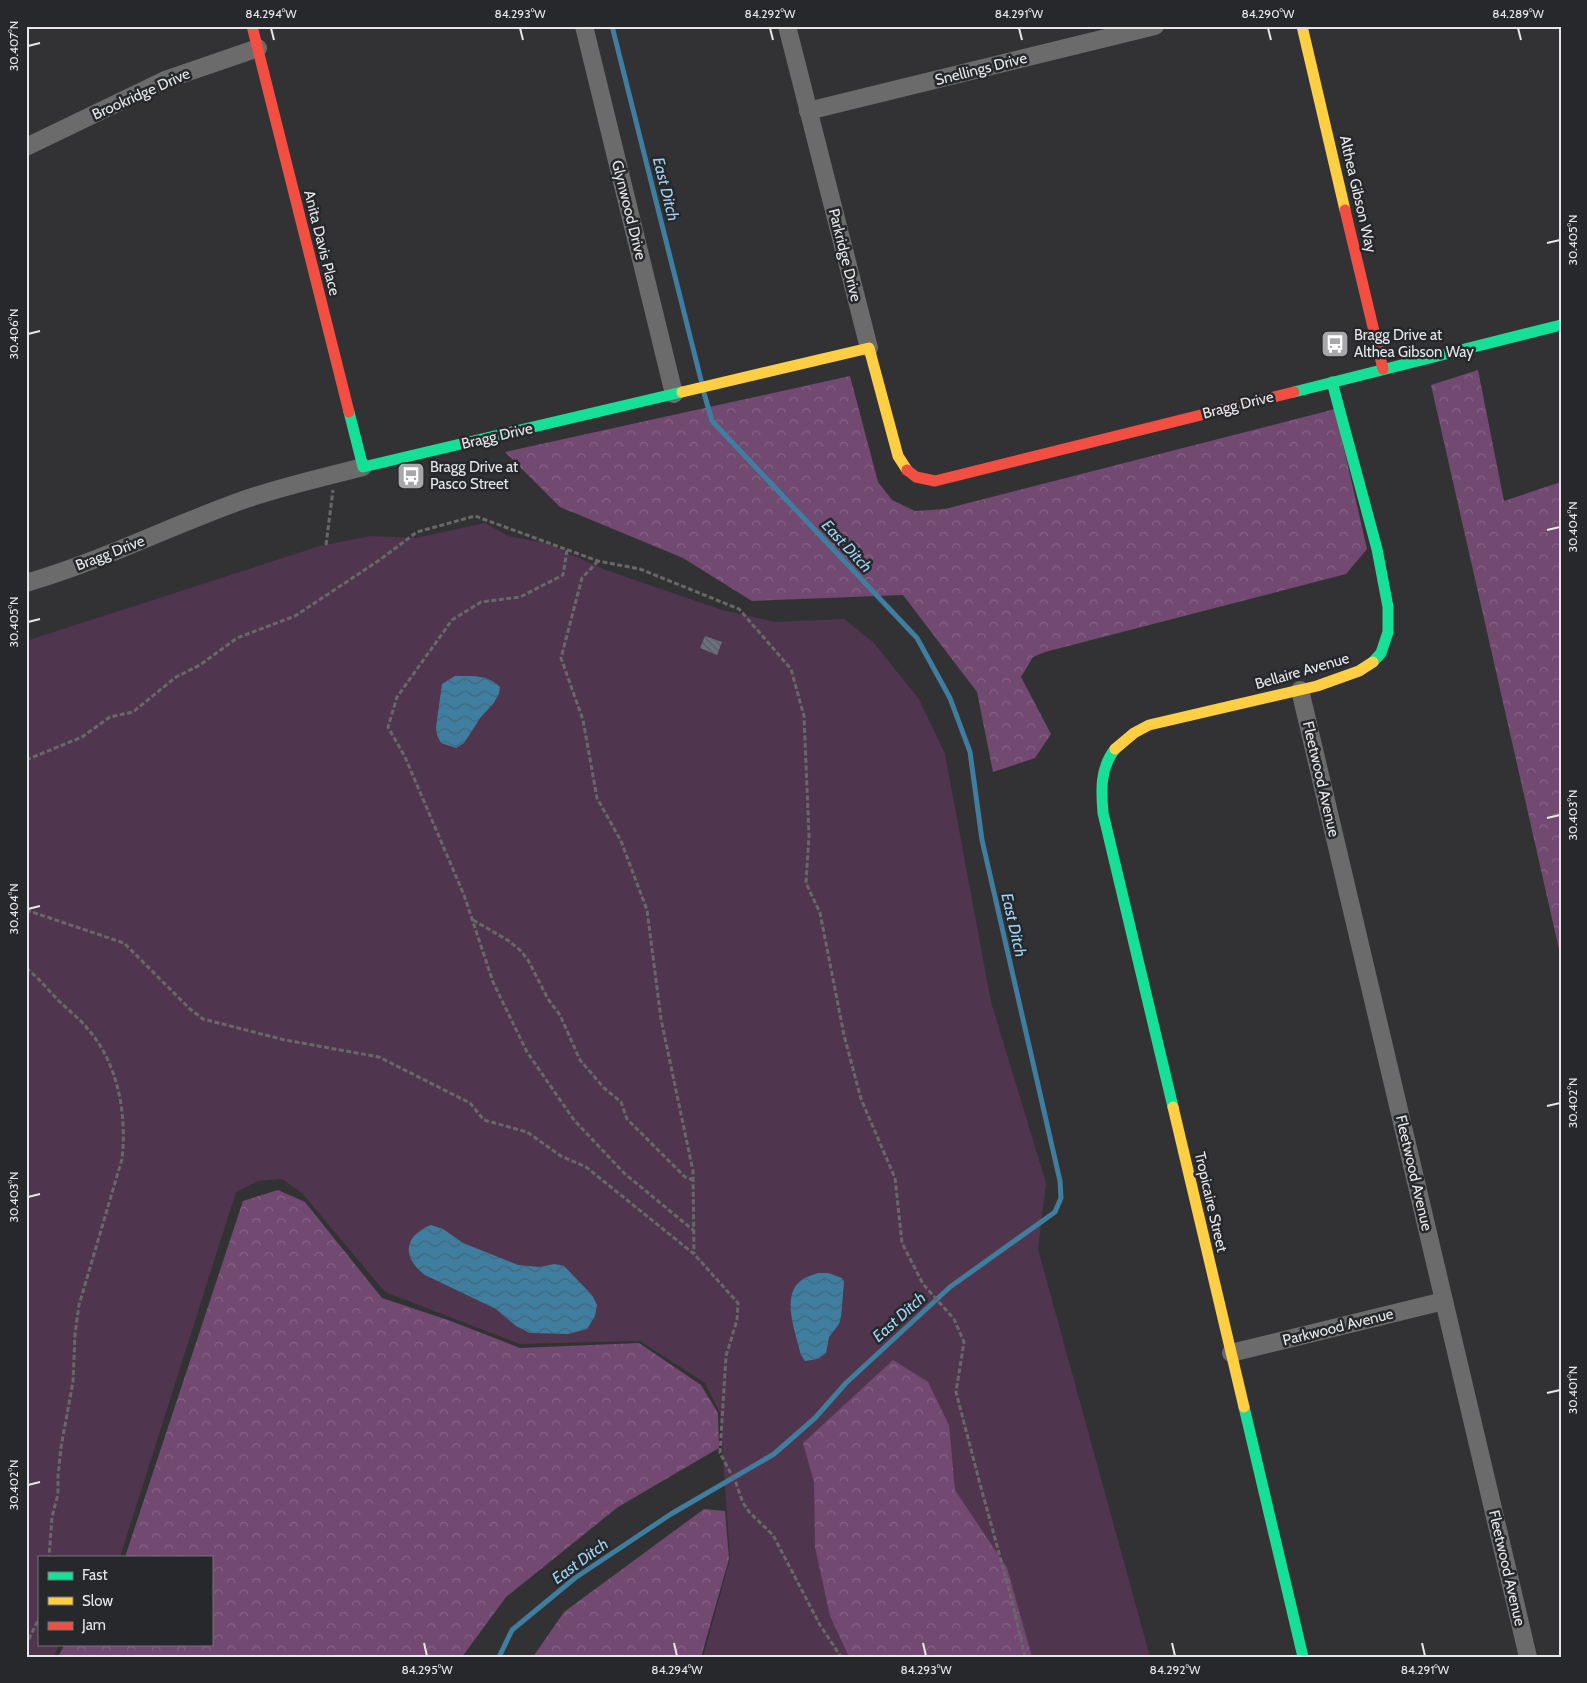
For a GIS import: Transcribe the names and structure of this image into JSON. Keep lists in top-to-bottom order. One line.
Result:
{"streets":{"street":["Snellings Drive","Brookridge Drive","Althea Gibson Way","Glynwood Drive","Anita Davis Place","Parkridge Drive","Bragg Drive","Bellaire Avenue","Fleetwood Avenue","Tropicaire Street","Parkwood Avenue"]},"crossings":[["Snellings Drive","Parkridge Drive"],["Brookridge Drive","Anita Davis Place"],["Althea Gibson Way","Bragg Drive"],["Glynwood Drive","Bragg Drive"],["Anita Davis Place","Bragg Drive"],["Parkridge Drive","Bragg Drive"],["Bragg Drive","Bellaire Avenue"],["Bellaire Avenue","Fleetwood Avenue"],["Bellaire Avenue","Tropicaire Street"],["Fleetwood Avenue","Parkwood Avenue"],["Tropicaire Street","Parkwood Avenue"]],"water":["East Ditch"],"places":{"bus stop":["Bragg Drive at Althea Gibson Way","Bragg Drive at Pasco Street"]},"legend":["Fast","Slow","Jam"],"coordinates":["84.294°W","84.293°W","84.292°W","84.291°W","84.290°W","84.289°W","30.407°N","30.405°N","30.406°N","30.404°N","30.403°N","30.402°N","30.401°N","84.295°W"]}
